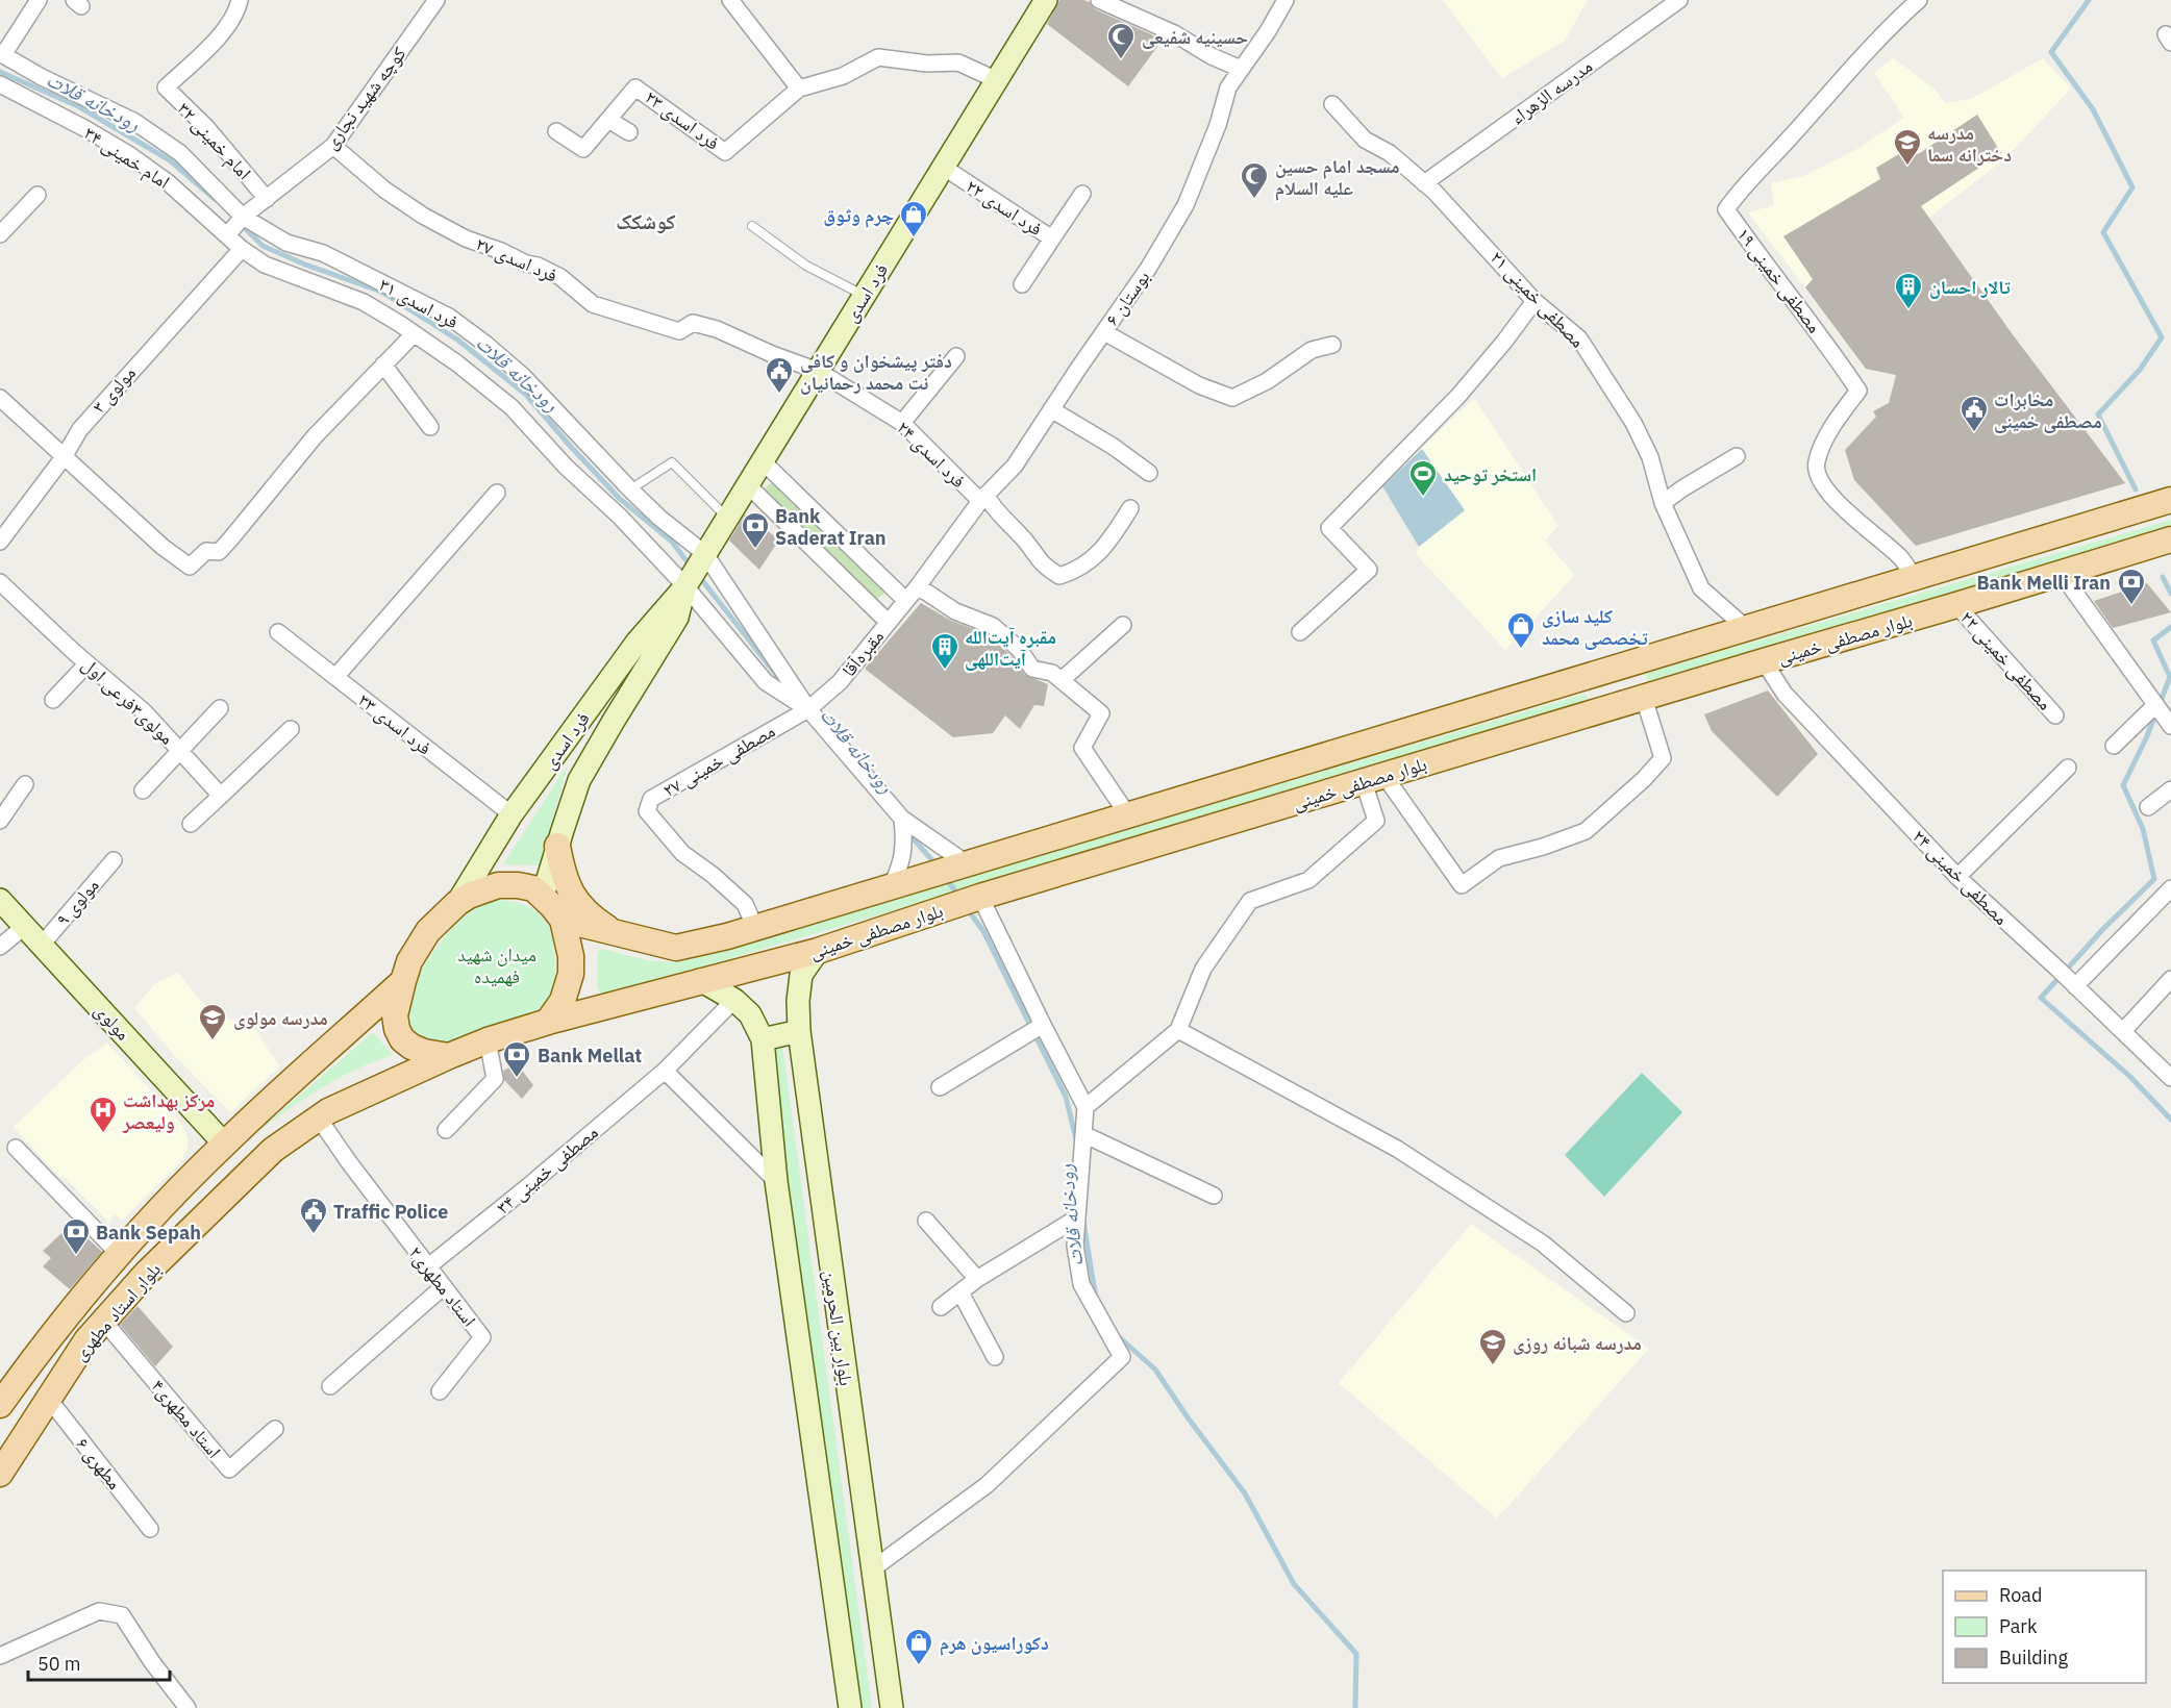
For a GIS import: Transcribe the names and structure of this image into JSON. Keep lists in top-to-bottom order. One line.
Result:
{"streets":{"main road":["فرد اسدی","بلوار مصطفی خمینی","مولوی","بلوار استاد مطهری","بلوار بین الحرمین"],"street":["مدرسه الزهراء","کوچه شهید ‌نجاری","فرد اسدی ۲۳","امام خمینی ۳۲","امام خمینی ۳۴","فرد اسدی ۲۲","فرد اسدی ۲۷","مصطفی خمینی ۱۹","بوستان ۶","مصطفی خمینی ۲۱","فرد اسدی ۳۱","مولوی ۳","فرد اسدی ۲۴","مقبره‌آقا","مصطفی خمینی ۲۲","مولوی۳فرعی اول","فرد اسدی ۳۳","مصطفی خمینی ۲۷","مصطفی خمینی ۲۴","مولوی ۹","مصطفی خمینی ۳۴","استاد مطهری۲","استاد مطهری۴","مطهری ۶"]},"crossings":[["مدرسه الزهراء","مصطفی خمینی ۲۱"],["کوچه شهید ‌نجاری","امام خمینی ۳۲"],["کوچه شهید ‌نجاری","امام خمینی ۳۴"],["کوچه شهید ‌نجاری","فرد اسدی ۲۷"],["کوچه شهید ‌نجاری","فرد اسدی ۳۱"],["فرد اسدی ۲۳","فرد اسدی"],["امام خمینی ۳۴","فرد اسدی ۳۱"],["امام خمینی ۳۴","مولوی ۳"],["فرد اسدی ۲۲","فرد اسدی"],["فرد اسدی ۲۷","فرد اسدی"],["فرد اسدی ۲۷","فرد اسدی ۲۴"],["مصطفی خمینی ۱۹","بلوار مصطفی خمینی"],["فرد اسدی","فرد اسدی ۳۱"],["فرد اسدی","فرد اسدی ۲۴"],["فرد اسدی","بلوار مصطفی خمینی"],["فرد اسدی","مقبره‌آقا"],["فرد اسدی","فرد اسدی ۳۳"],["فرد اسدی","بلوار استاد مطهری"],["بوستان ۶","فرد اسدی ۲۴"],["بوستان ۶","مقبره‌آقا"],["مصطفی خمینی ۲۱","بلوار مصطفی خمینی"],["فرد اسدی ۳۱","مولوی ۳"],["فرد اسدی ۳۱","مقبره‌آقا"],["فرد اسدی ۳۱","مصطفی خمینی ۲۷"],["بلوار مصطفی خمینی","مصطفی خمینی ۲۲"],["بلوار مصطفی خمینی","مصطفی خمینی ۲۷"],["بلوار مصطفی خمینی","مصطفی خمینی ۲۴"],["بلوار مصطفی خمینی","بلوار استاد مطهری"],["بلوار مصطفی خمینی","بلوار بین الحرمین"],["مقبره‌آقا","مصطفی خمینی ۲۷"],["مولوی ۹","مولوی"],["مولوی","بلوار استاد مطهری"],["مصطفی خمینی ۳۴","استاد مطهری۲"],["استاد مطهری۲","بلوار استاد مطهری"],["بلوار استاد مطهری","استاد مطهری۴"],["بلوار استاد مطهری","مطهری ۶"]],"districts":["کوشکک"],"water":["رودخانه قلات"],"parks":["میدان شهید فهمیده"],"places":{"mosque":["حسینیه شفیعی","مسجد امام حسین علیه السلام"],"school or university":["مدرسه دخترانه سما","مدرسه مولوی","مدرسه شبانه روزی"],"shop":["چرم وثوق","کلید سازی تخصصی محمد","دکوراسیون هرم"],"building":["تالار احسان","مقبره آیت‌الله آیت‌اللهی"],"public building":["دفتر پیشخوان و کافی نت محمد رحمانیان","مخابرات مصطفی خمینی","Traffic Police"],"sports":["استخر توحید"],"bank":["Bank Saderat Iran","Bank Melli Iran","Bank Mellat","Bank Sepah"],"hospital":["مرکز بهداشت ولیعصر"]},"legend":["Road","Park","Building"],"scale_bar":"50 m"}
